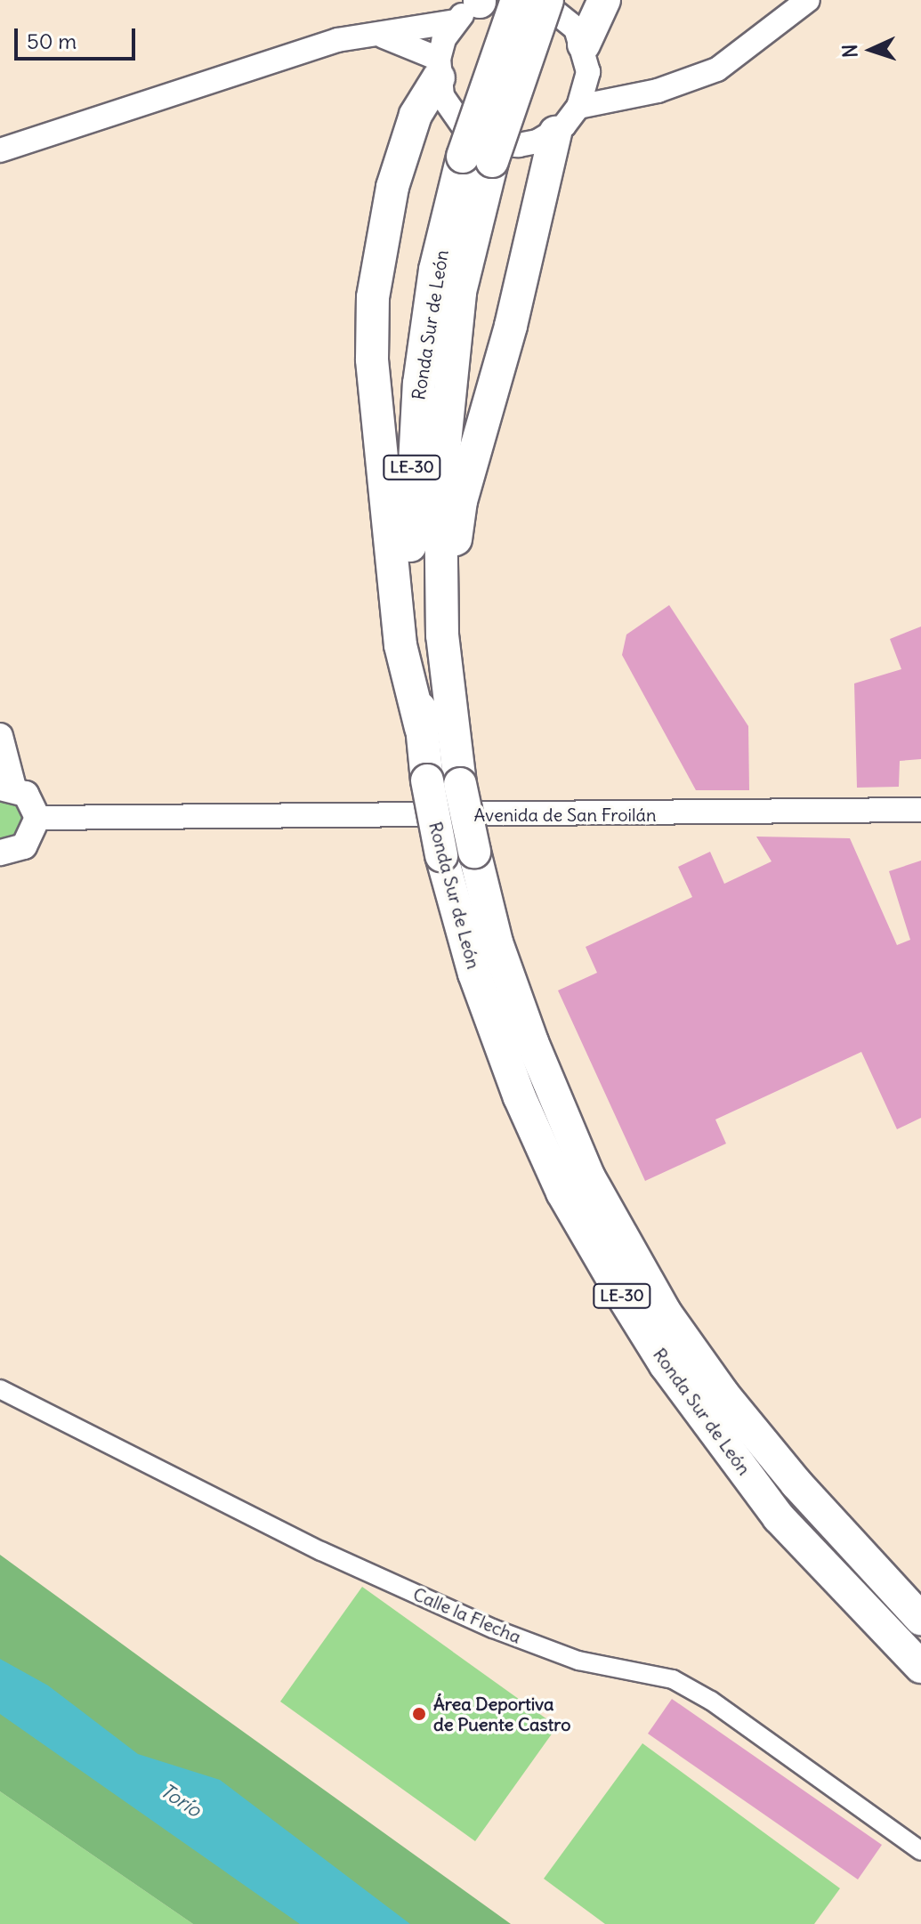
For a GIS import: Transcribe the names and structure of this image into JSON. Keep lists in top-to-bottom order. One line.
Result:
{"streets":{"highway":["Ronda Sur de León","LE-30"],"street":["Avenida de San Froilán","Calle la Flecha"]},"water":["Torío"],"places":["Área Deportiva de Puente Castro"],"scale_bar":"50 m","north":"left"}
